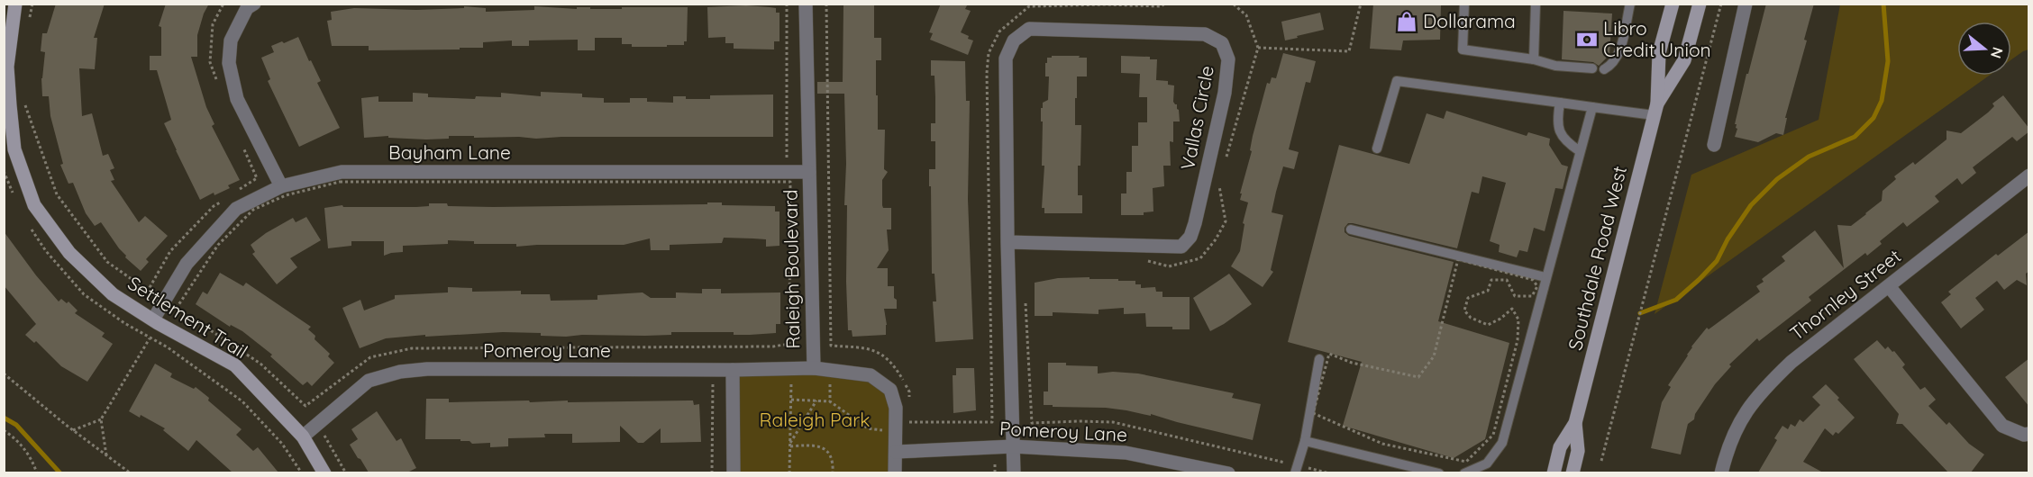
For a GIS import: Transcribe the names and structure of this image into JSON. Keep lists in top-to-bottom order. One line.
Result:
{"streets":{"main road":["Southdale Road West","Settlement Trail"],"street":["Vallas Circle","Bayham Lane","Raleigh Boulevard","Thornley Street","Pomeroy Lane"]},"crossings":[["Vallas Circle","Pomeroy Lane"],["Bayham Lane","Raleigh Boulevard"],["Bayham Lane","Settlement Trail"],["Raleigh Boulevard","Pomeroy Lane"],["Settlement Trail","Pomeroy Lane"]],"parks":["Raleigh Park"],"places":{"shop":["Dollarama"],"bank":["Libro Credit Union"]},"north":"right"}
